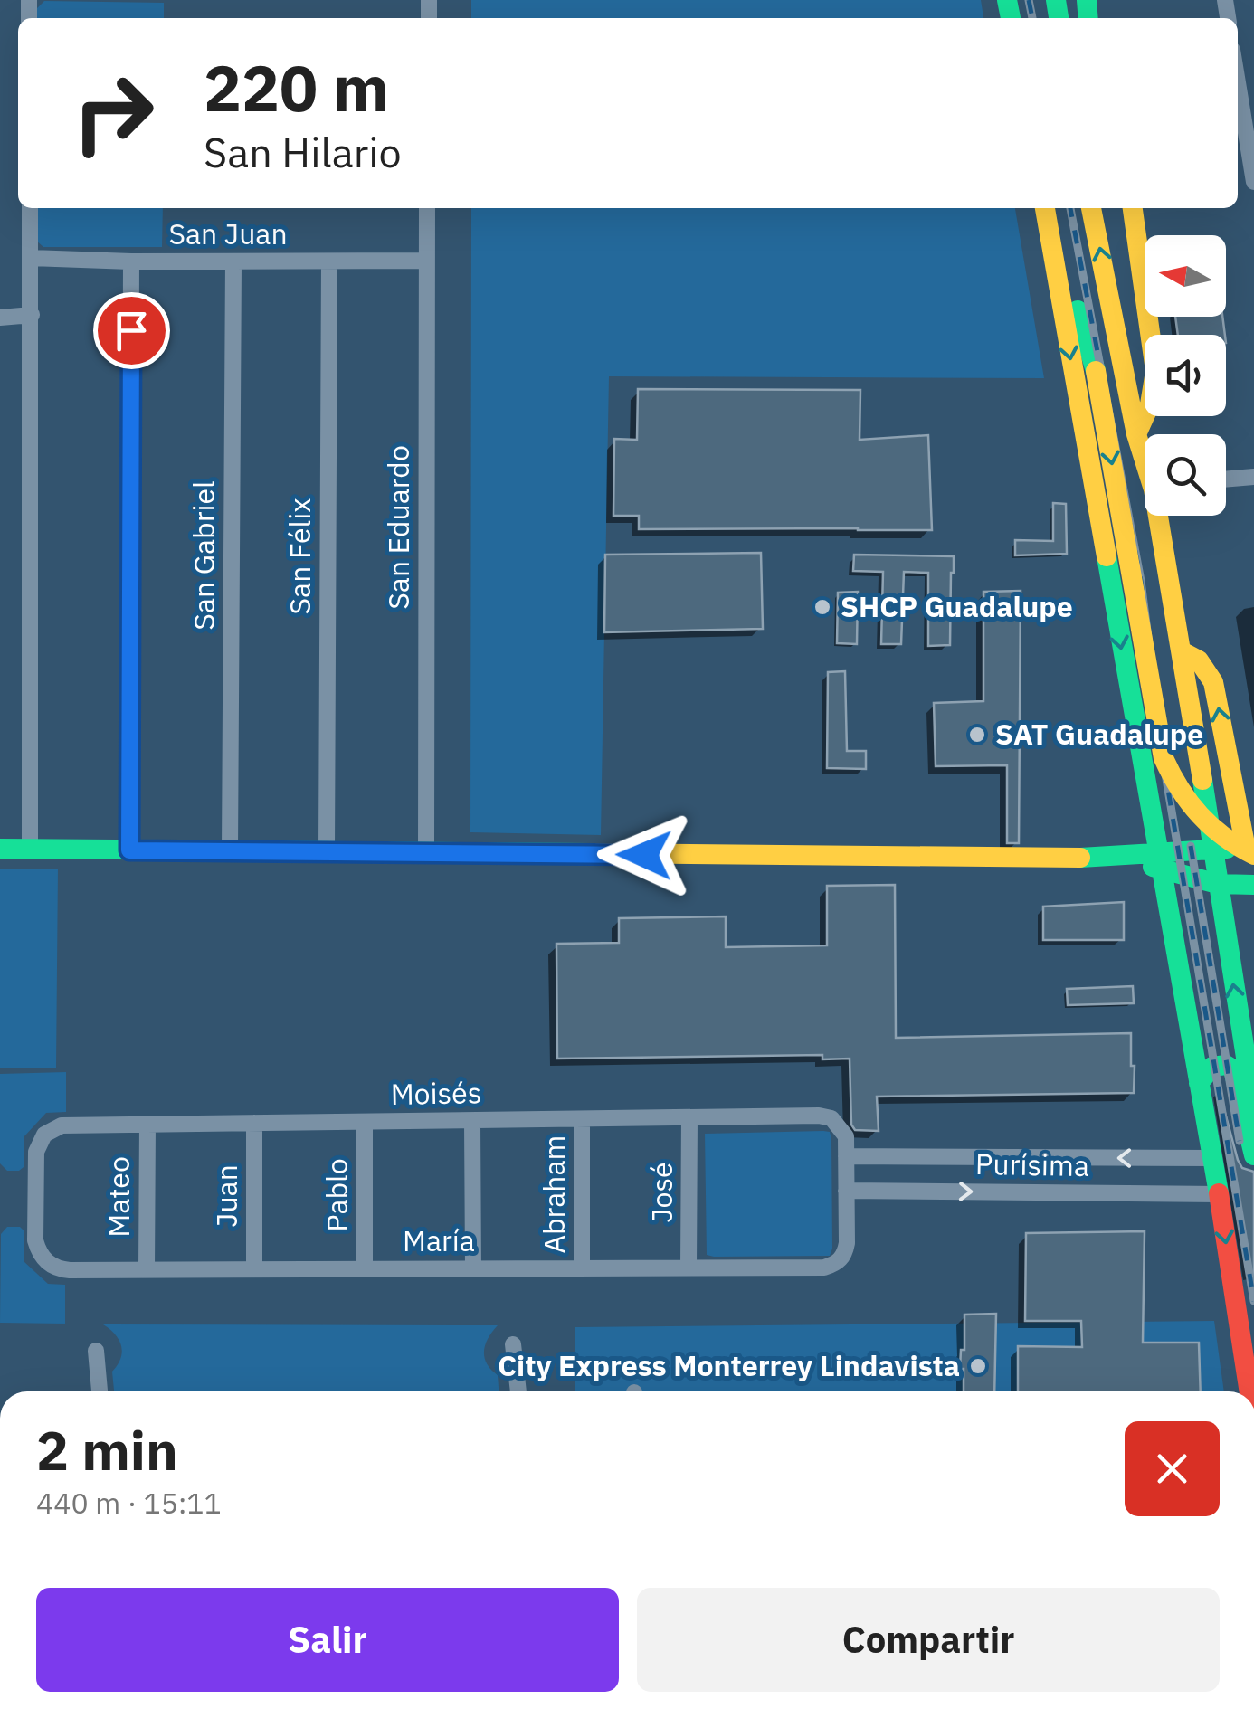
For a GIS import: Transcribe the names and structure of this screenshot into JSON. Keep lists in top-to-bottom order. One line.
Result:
{"streets":{"street":["San Juan","San Eduardo","San Gabriel","San Félix","Moisés","Purísima","José","Abraham","Pablo","Juan","Mateo","María"]},"crossings":[["San Juan","San Eduardo"],["San Juan","San Gabriel"],["San Juan","San Félix"],["Moisés","Purísima"],["Moisés","José"],["Moisés","Abraham"],["Moisés","Pablo"],["Moisés","Juan"],["Moisés","Mateo"],["Moisés","María"],["Purísima","María"],["José","María"],["Abraham","María"],["Pablo","María"],["Juan","María"],["Mateo","María"]],"places":["SHCP Guadalupe","SAT Guadalupe","City Express Monterrey Lindavista"],"north":"left","page":{"turn":["220 m","San Hilario"],"heading":["2 min","440 m · 15:11"],"buttons":["Salir","Compartir"]}}
